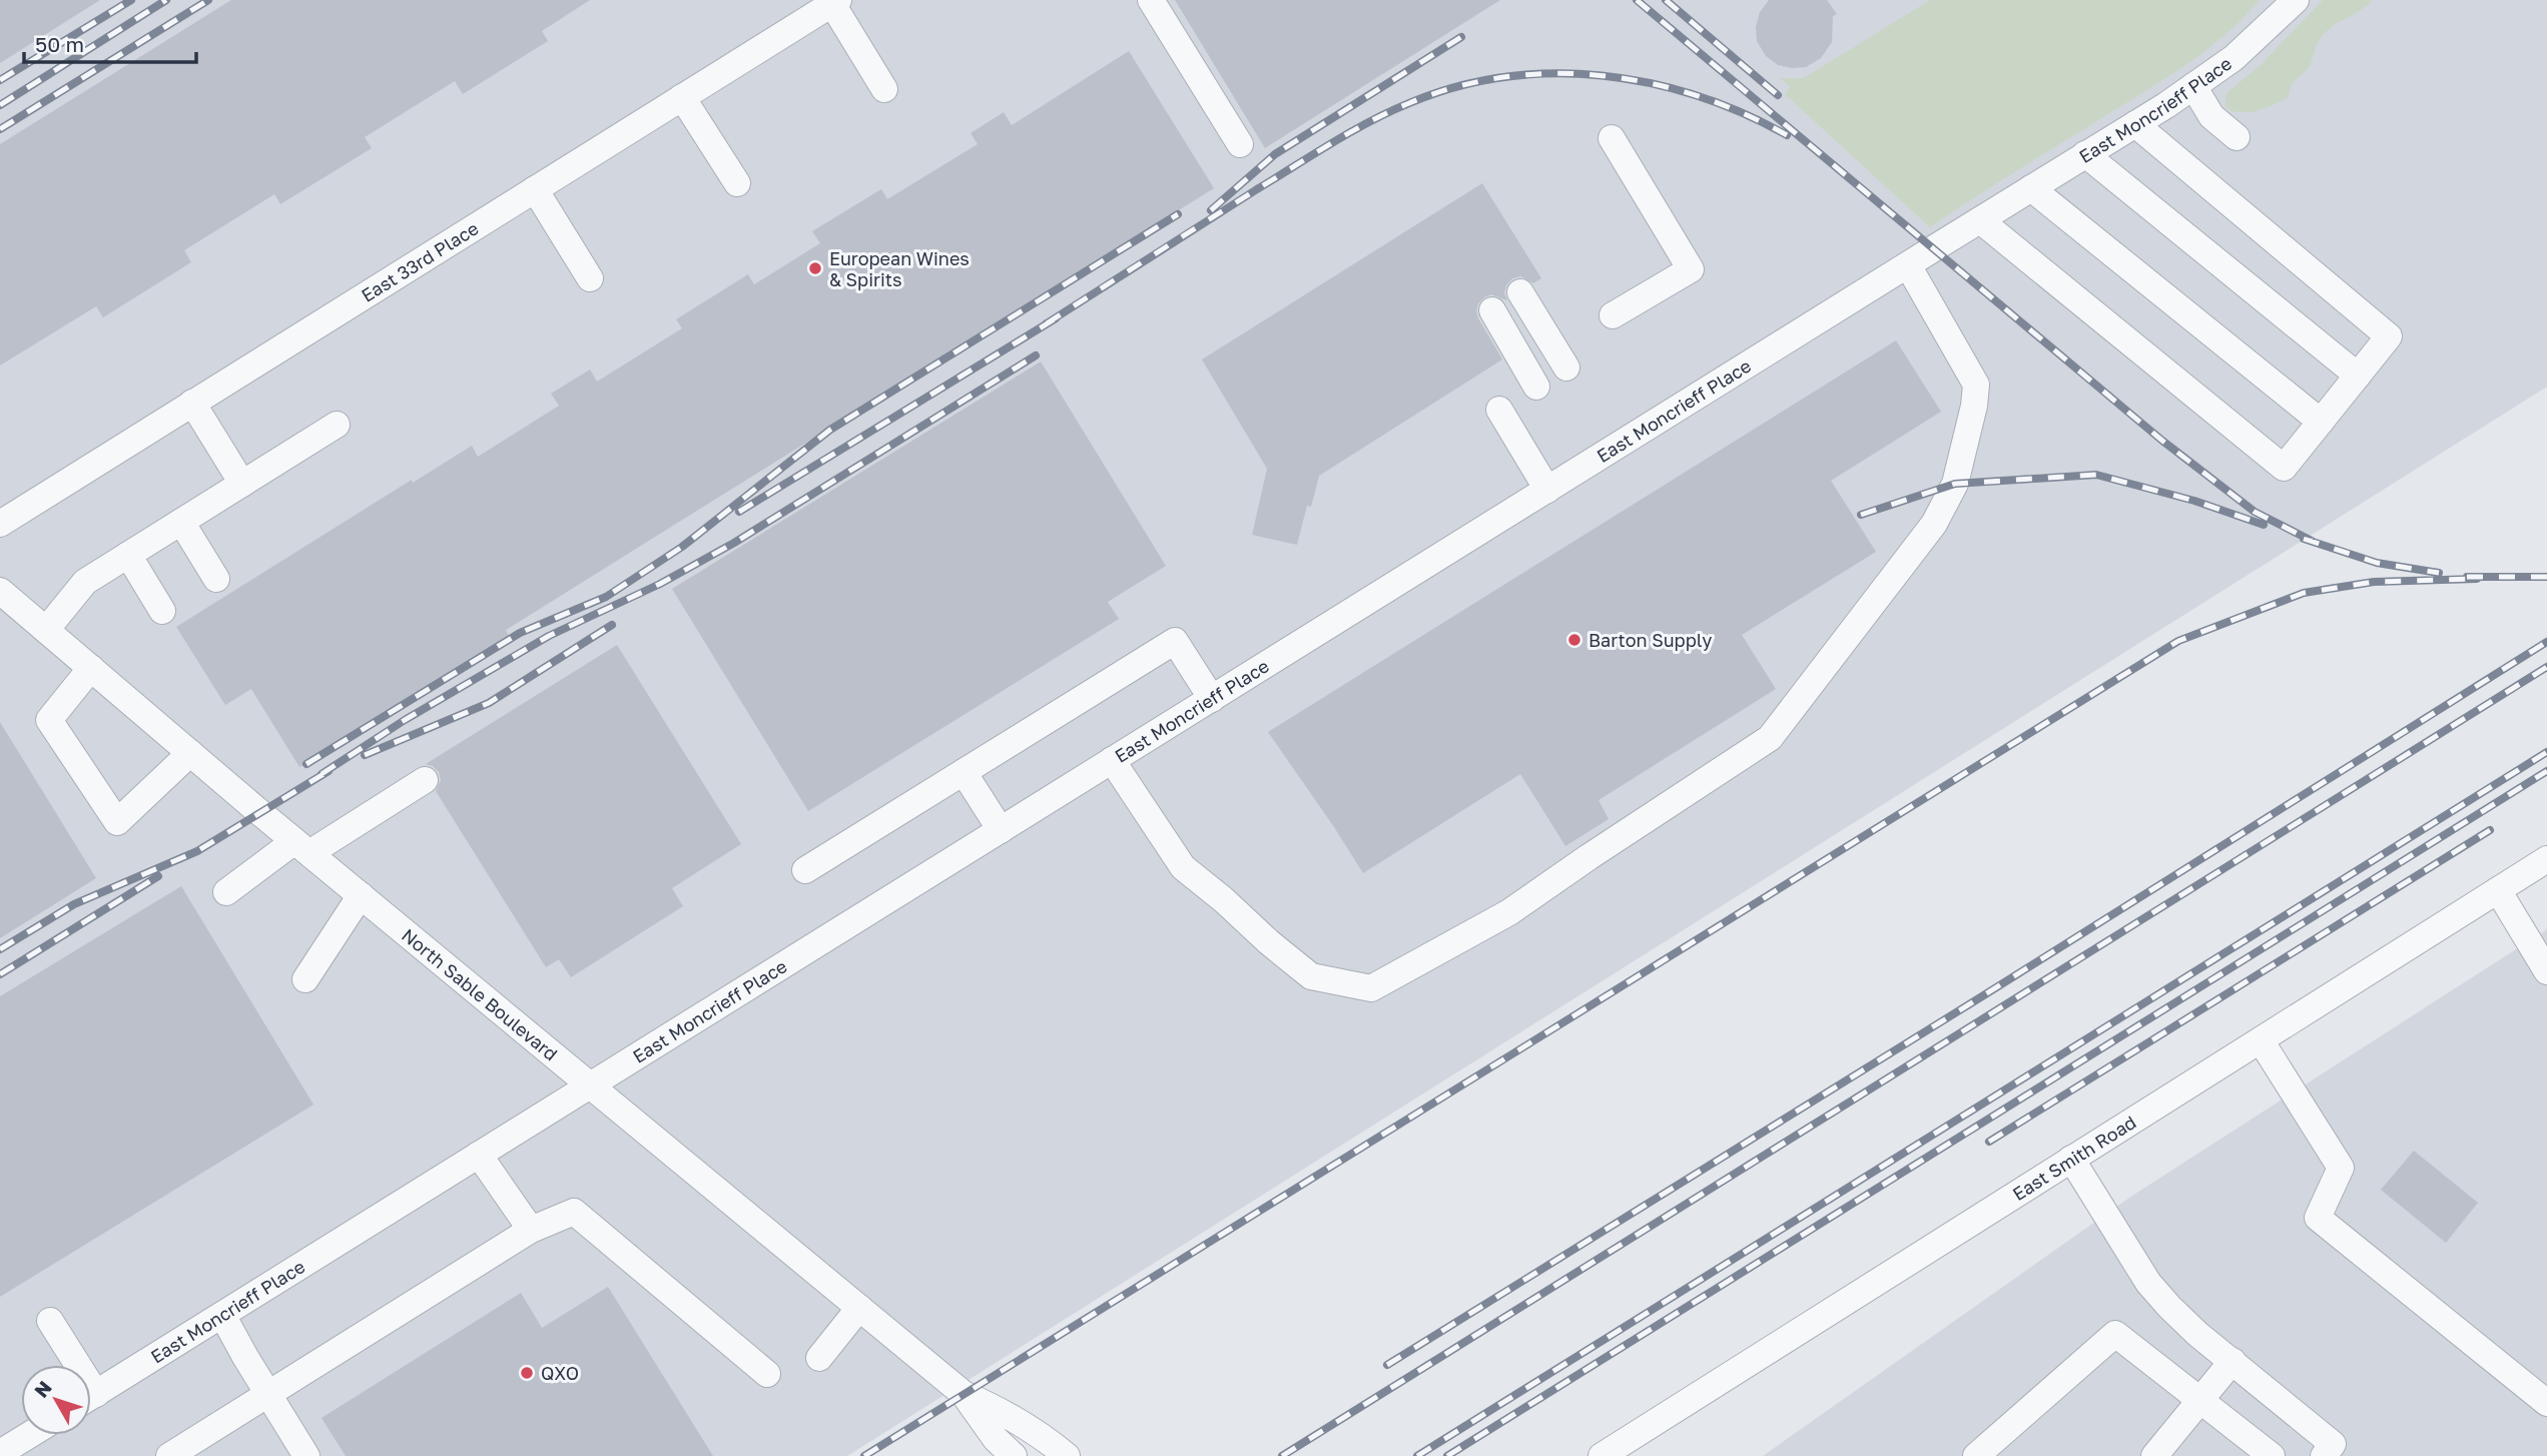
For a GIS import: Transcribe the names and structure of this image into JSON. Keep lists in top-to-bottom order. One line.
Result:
{"streets":{"street":["East Moncrieff Place","East 33rd Place","North Sable Boulevard","East Smith Road"]},"crossings":[["East Moncrieff Place","North Sable Boulevard"]],"places":["European Wines & Spirits","Barton Supply","QXO"],"scale_bar":"50 m","north":"top left"}
